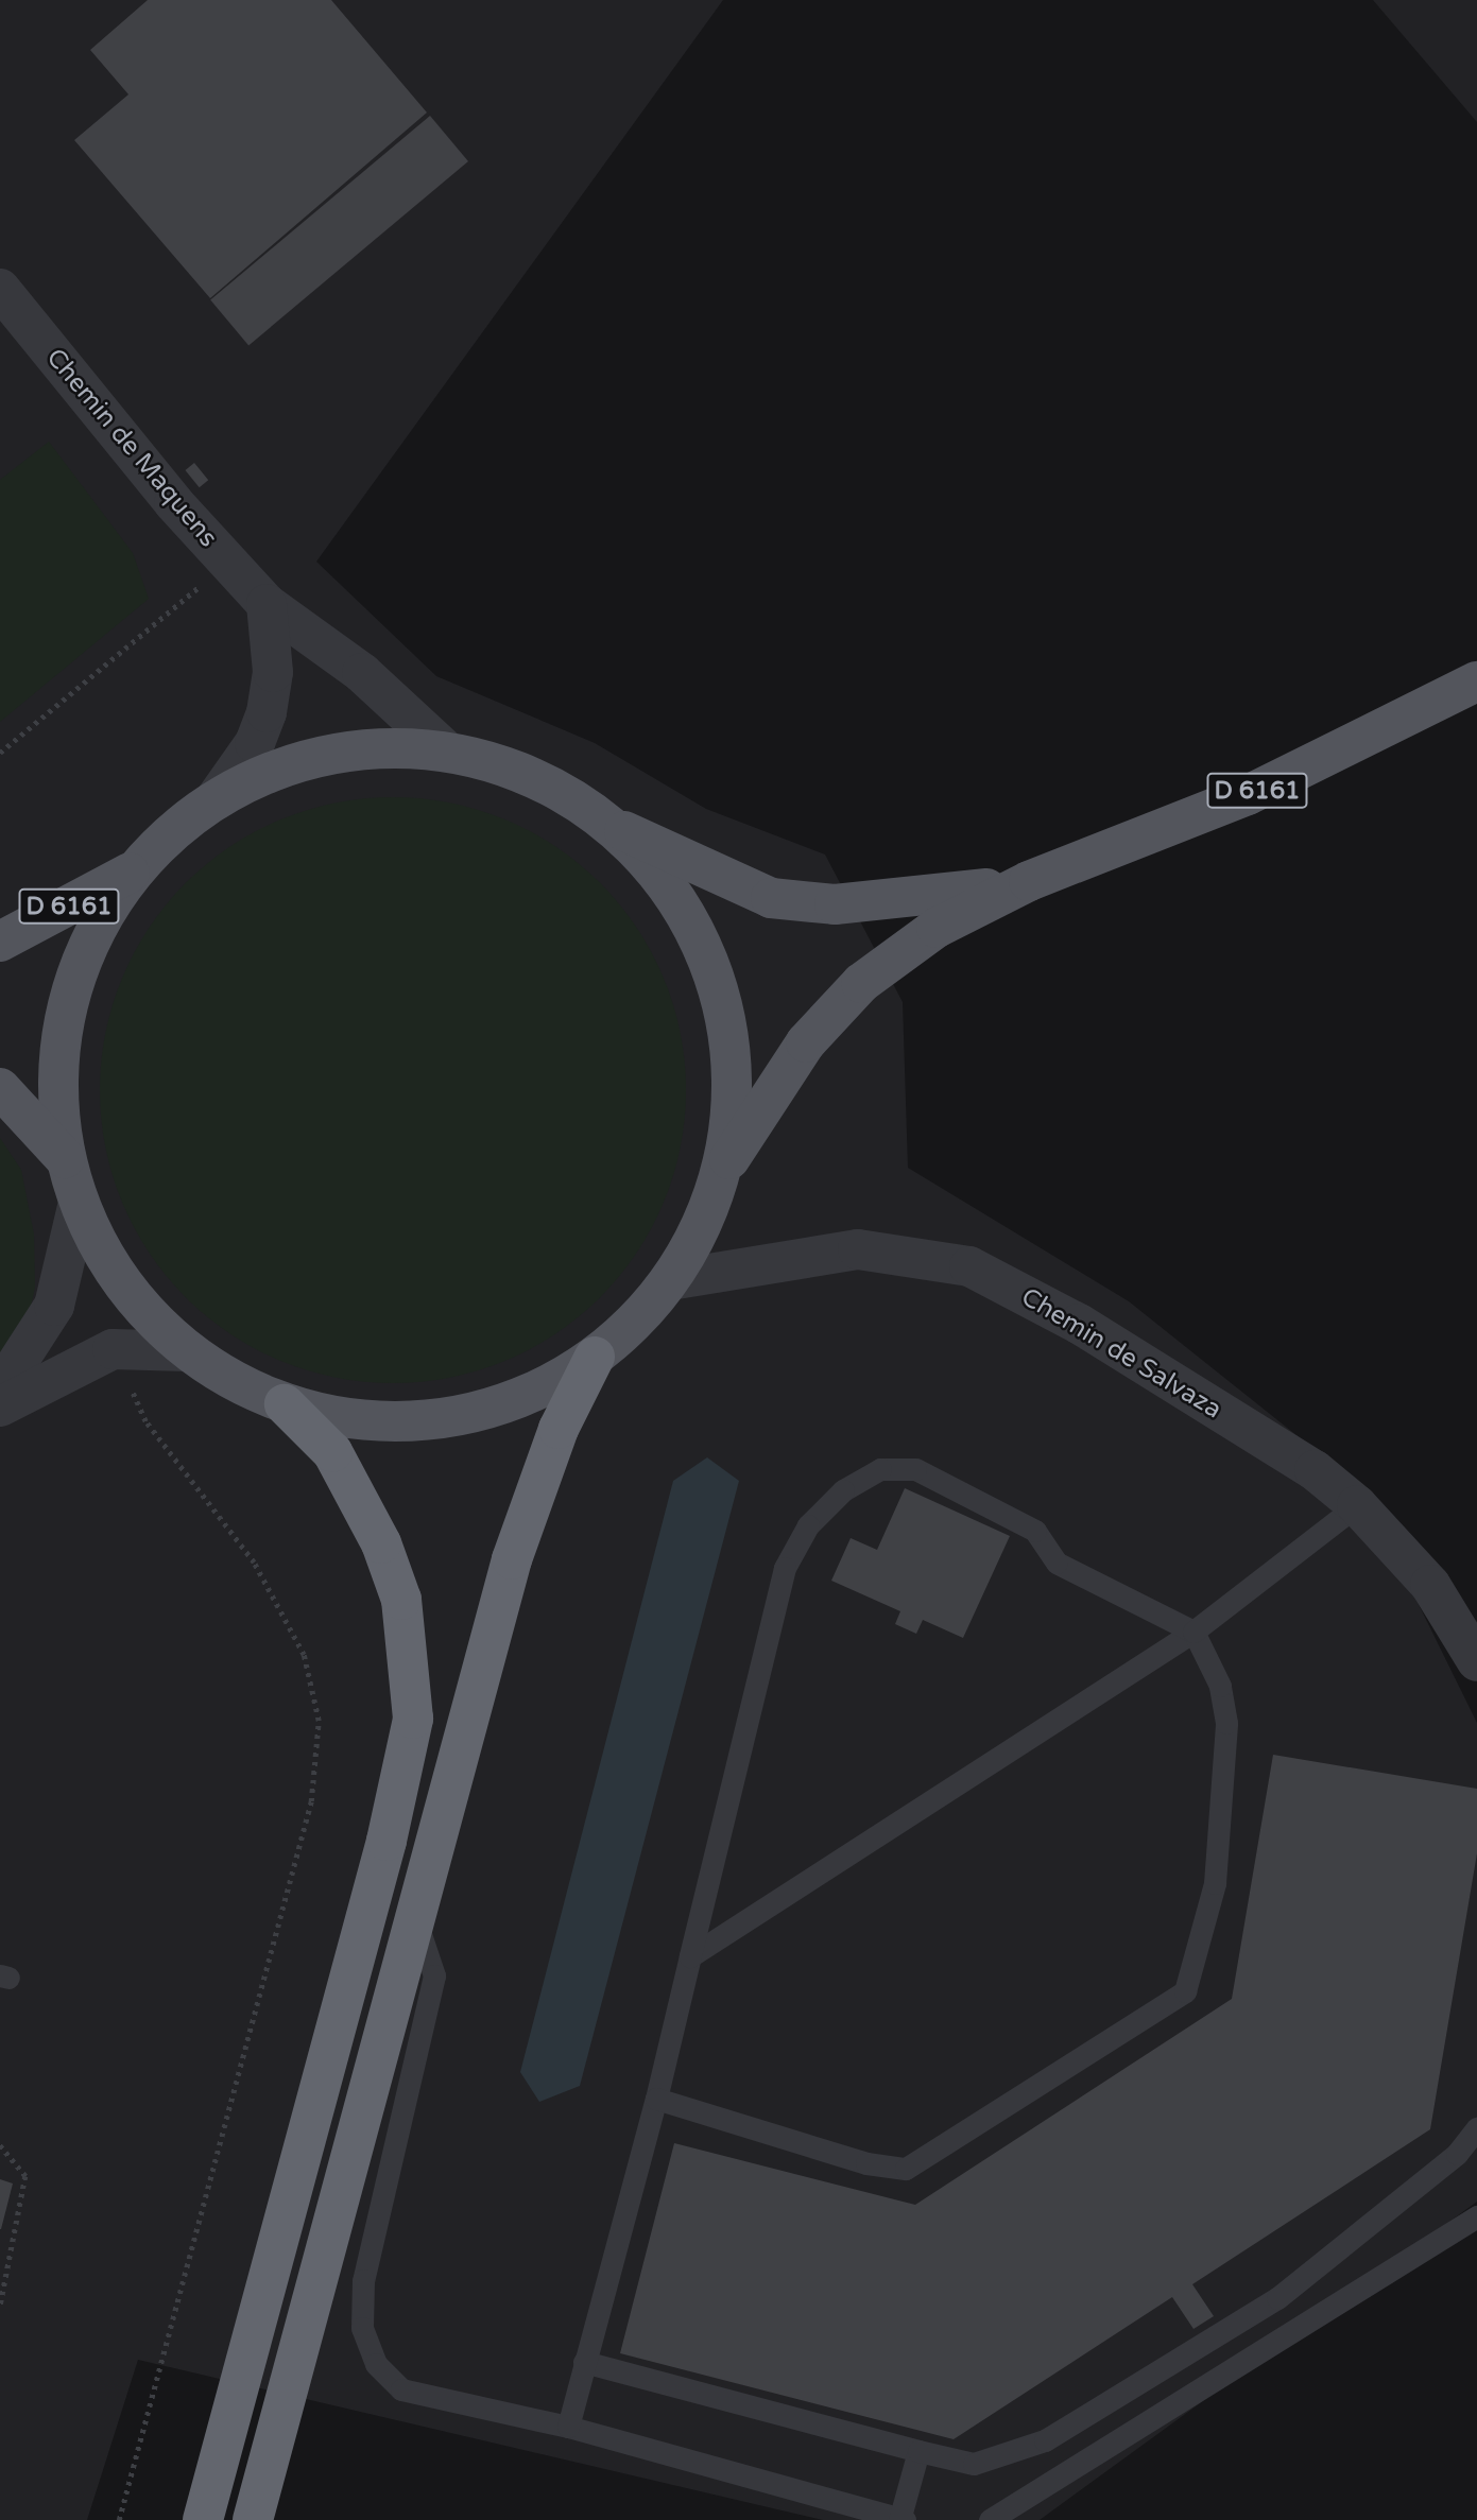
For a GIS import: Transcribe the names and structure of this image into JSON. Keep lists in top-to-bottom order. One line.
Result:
{"streets":{"main road":["D 6161"],"street":["Chemin de Maquens","Chemin de Salvaza"]}}
